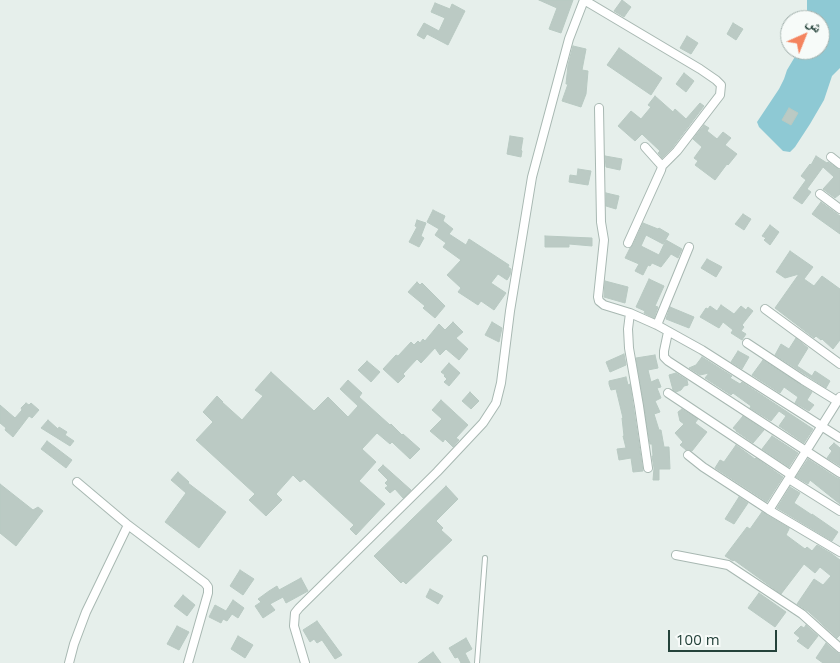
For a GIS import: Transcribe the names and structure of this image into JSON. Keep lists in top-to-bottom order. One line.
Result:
{"scale_bar":"100 m","north":"top right"}
